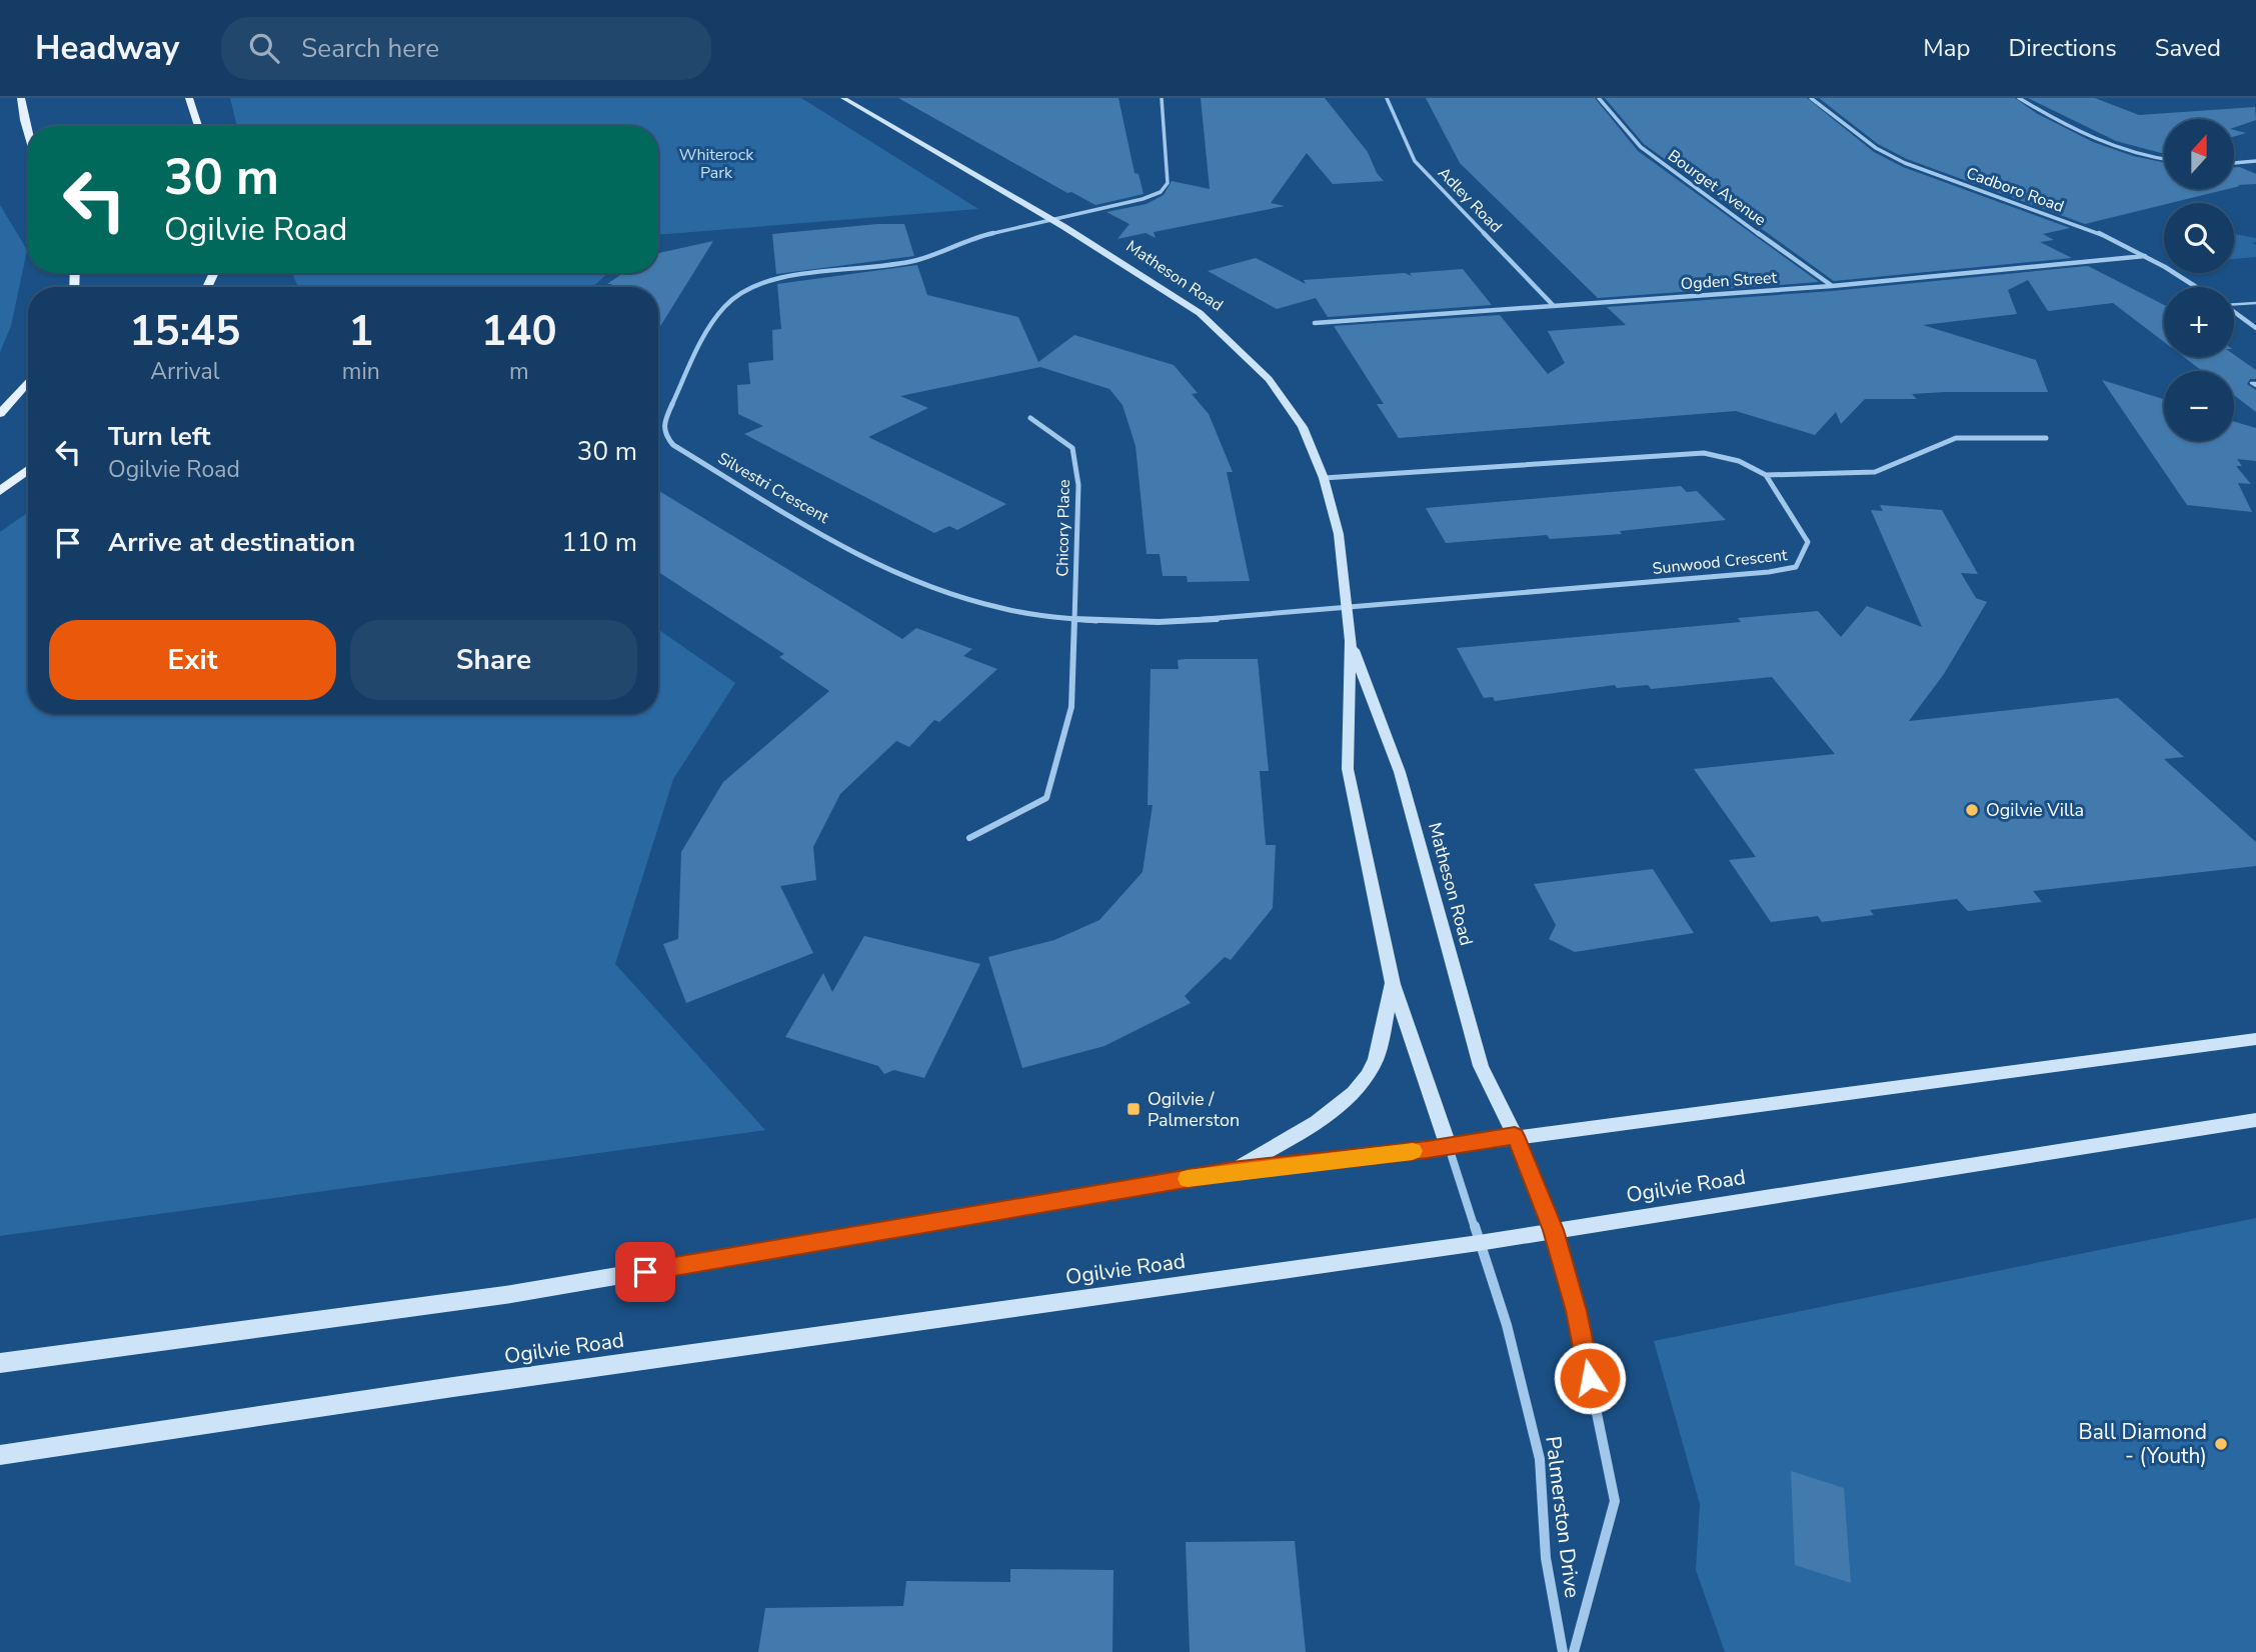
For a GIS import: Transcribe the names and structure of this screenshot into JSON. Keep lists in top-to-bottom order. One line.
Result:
{"streets":{"street":["Bourget Avenue","Cadboro Road","Adley Road","Matheson Road","Ogden Street","Silvestri Crescent","Chicory Place","Sunwood Crescent","Ogilvie Road","Palmerston Drive"]},"crossings":[["Bourget Avenue","Ogden Street"],["Cadboro Road","Ogden Street"],["Adley Road","Ogden Street"],["Matheson Road","Silvestri Crescent"],["Matheson Road","Sunwood Crescent"],["Matheson Road","Palmerston Drive"],["Silvestri Crescent","Chicory Place"],["Silvestri Crescent","Sunwood Crescent"],["Ogilvie Road","Palmerston Drive"]],"parks":["Whiterock Park"],"places":{"other":["Ogilvie Villa","Ball Diamond - (Youth)"],"transit":["Ogilvie / Palmerston"]},"north":"top","page":{"header":"Headway","search":"Search here","nav":["Map","Directions","Saved"],"map_buttons":["+","−"],"turn":["30 m","Ogilvie Road"],"eta":["15:45","Arrival","1","min","140","m"],"list":[{"name":"Turn left","note":"Ogilvie Road","value":"30 m"},{"name":"Arrive at destination","value":"110 m"}],"buttons":["Exit","Share"]}}
